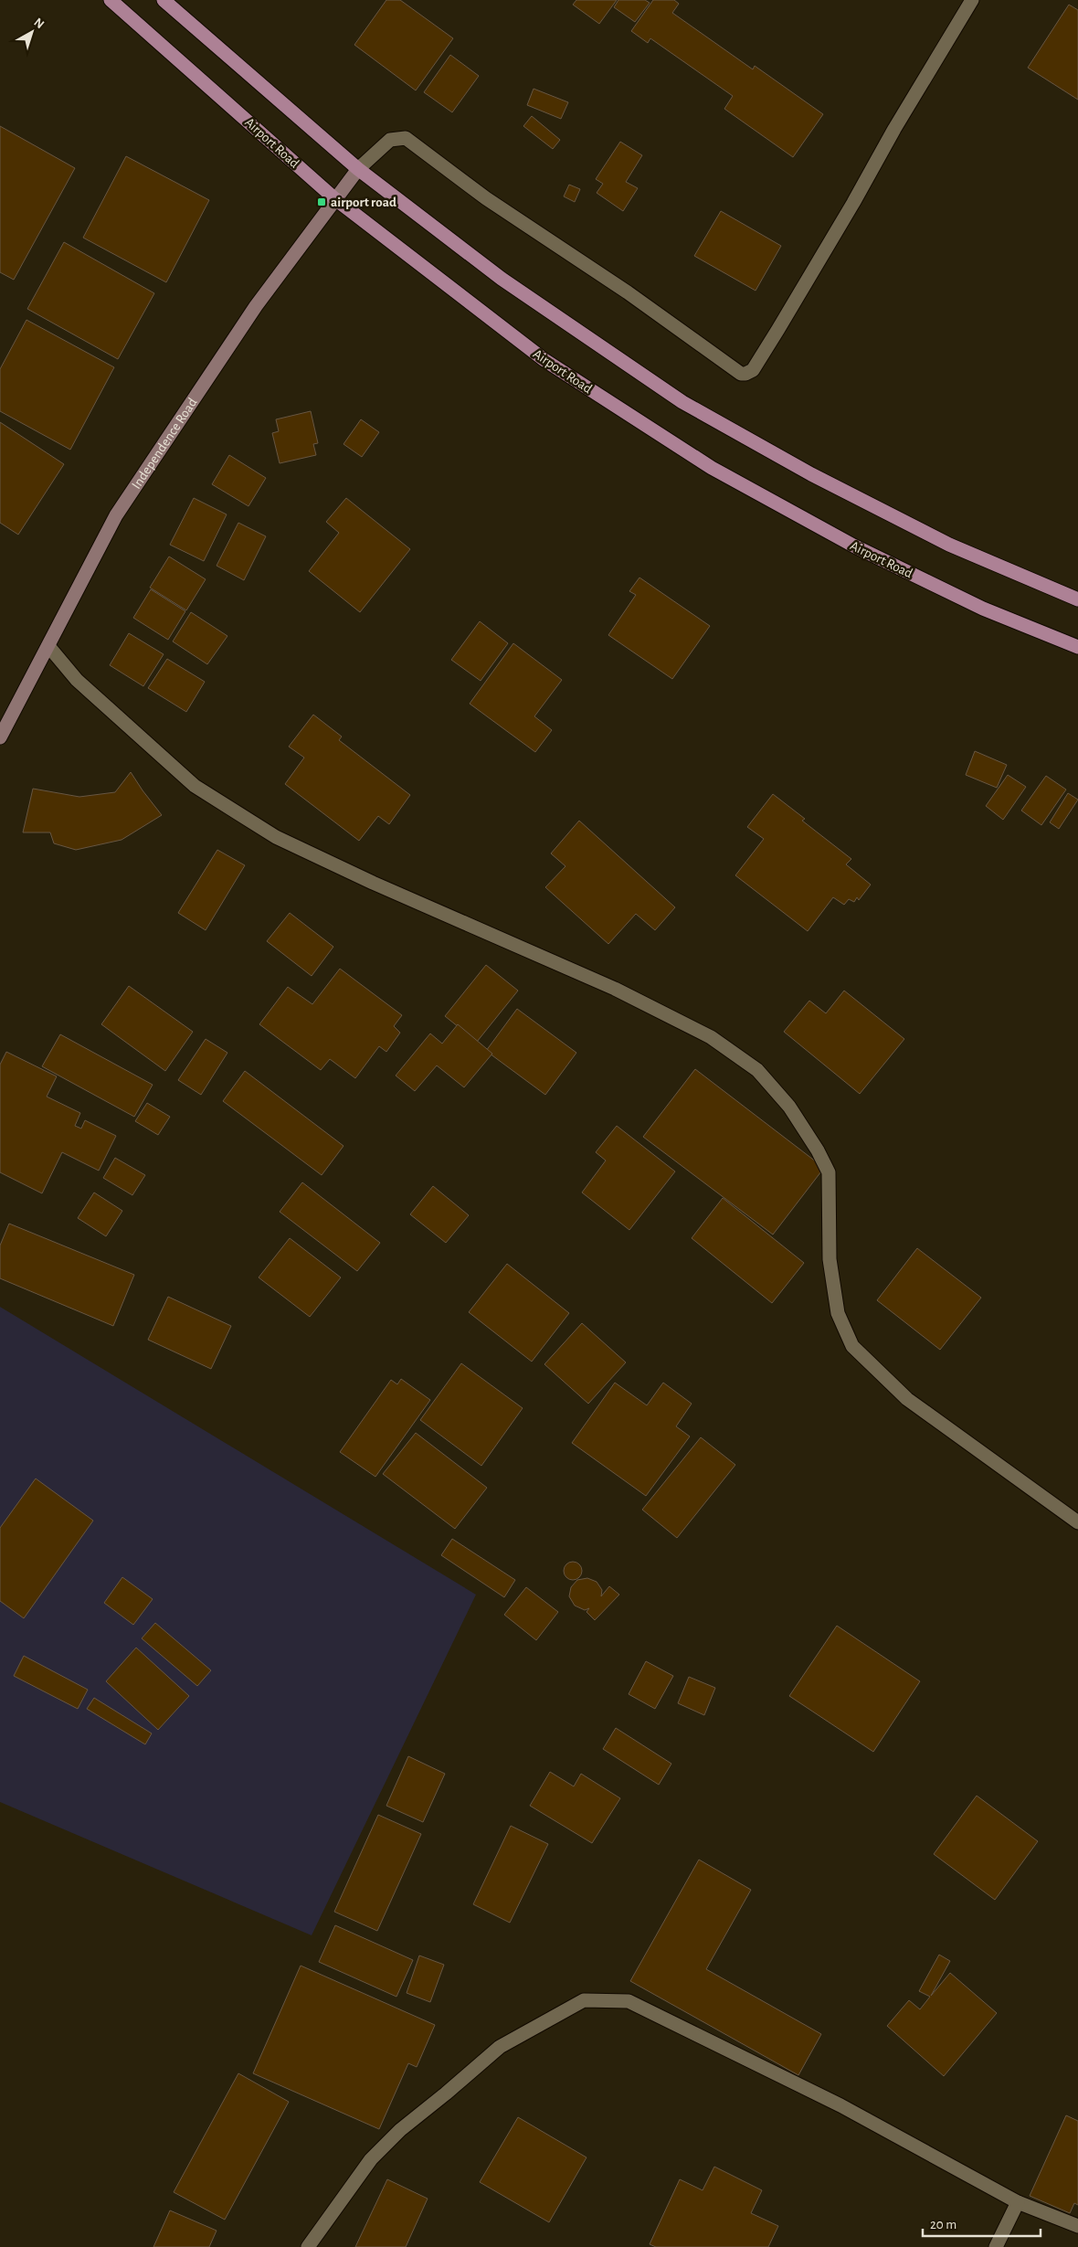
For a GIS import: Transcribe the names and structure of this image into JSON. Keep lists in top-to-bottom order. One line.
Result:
{"streets":{"main road":["Airport Road","Independence Road"]},"crossings":[["Airport Road","Independence Road"]],"places":{"transit":["airport road"]},"scale_bar":"20 m","north":"top right"}
